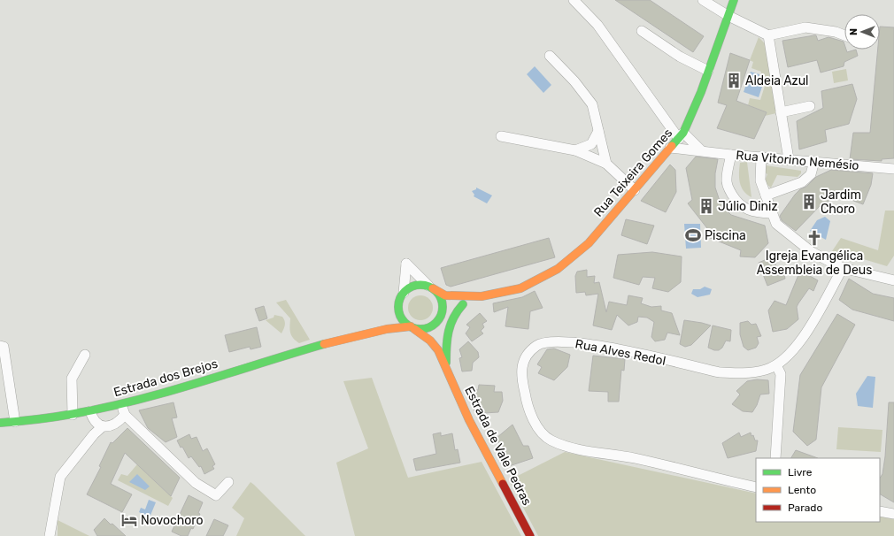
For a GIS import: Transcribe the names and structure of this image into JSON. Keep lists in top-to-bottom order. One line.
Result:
{"streets":{"main road":["Rua Teixeira Gomes","Estrada dos Brejos","Estrada de Vale Pedras"],"street":["Rua Vitorino Nemésio","Rua Alves Redol"]},"crossings":[["Rua Vitorino Nemésio","Rua Teixeira Gomes"],["Rua Teixeira Gomes","Estrada dos Brejos"],["Rua Teixeira Gomes","Estrada de Vale Pedras"],["Estrada dos Brejos","Estrada de Vale Pedras"]],"places":{"building":["Aldeia Azul","Jardim Choro","Júlio Diniz"],"sports":["Piscina"],"church":["Igreja Evangélica Assembleia de Deus"],"hotel":["Novochoro"]},"legend":["Livre","Lento","Parado"],"north":"left"}
